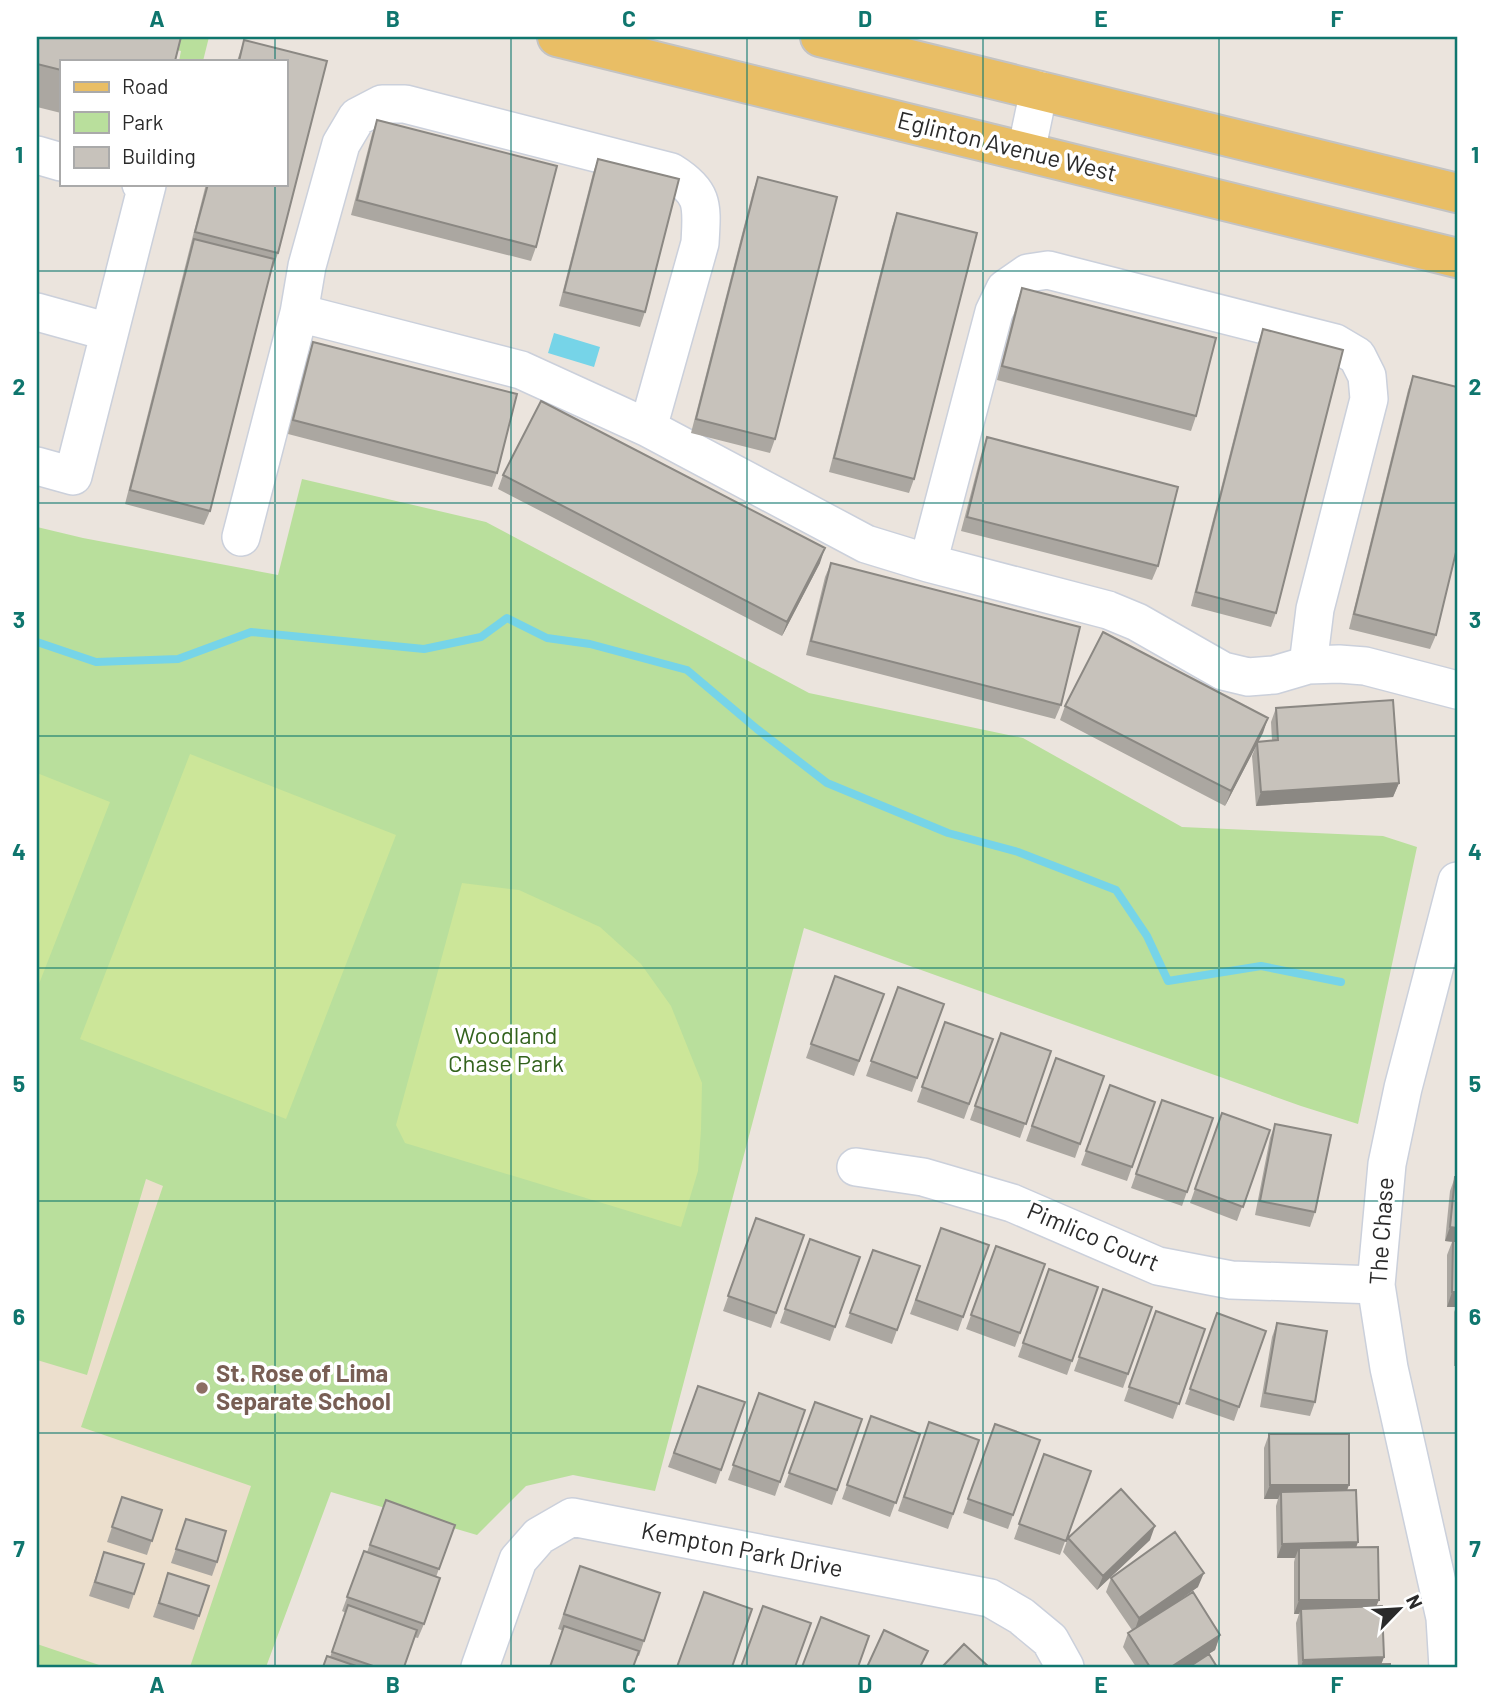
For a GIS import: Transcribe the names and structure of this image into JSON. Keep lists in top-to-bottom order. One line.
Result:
{"streets":{"main road":["Eglinton Avenue West"],"street":["The Chase","Pimlico Court","Kempton Park Drive"]},"crossings":[["The Chase","Pimlico Court"]],"parks":["Woodland Chase Park"],"places":["St. Rose of Lima Separate School"],"legend":["Road","Park","Building"],"north":"top right","grid":{"columns":["A","B","C","D","E","F"],"rows":["1","2","3","4","5","6","7"]}}
